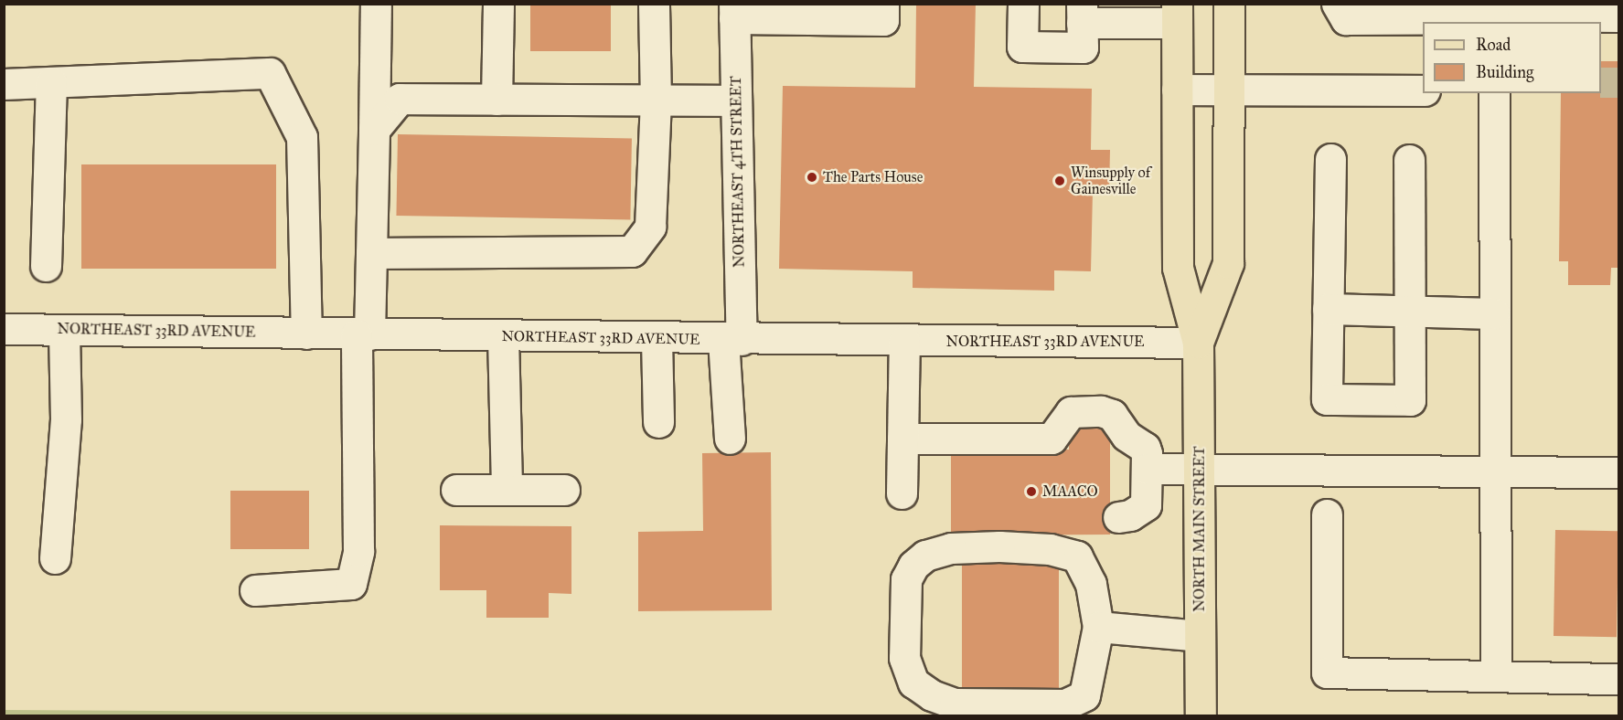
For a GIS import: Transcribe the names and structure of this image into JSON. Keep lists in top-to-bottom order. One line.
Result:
{"streets":{"main road":["NORTH MAIN STREET"],"street":["NORTHEAST 4TH STREET","NORTHEAST 33RD AVENUE"]},"crossings":[["NORTHEAST 4TH STREET","NORTHEAST 33RD AVENUE"],["NORTHEAST 33RD AVENUE","NORTH MAIN STREET"]],"places":["The Parts House","Winsupply of Gainesville","MAACO"],"legend":["Road","Building"]}
